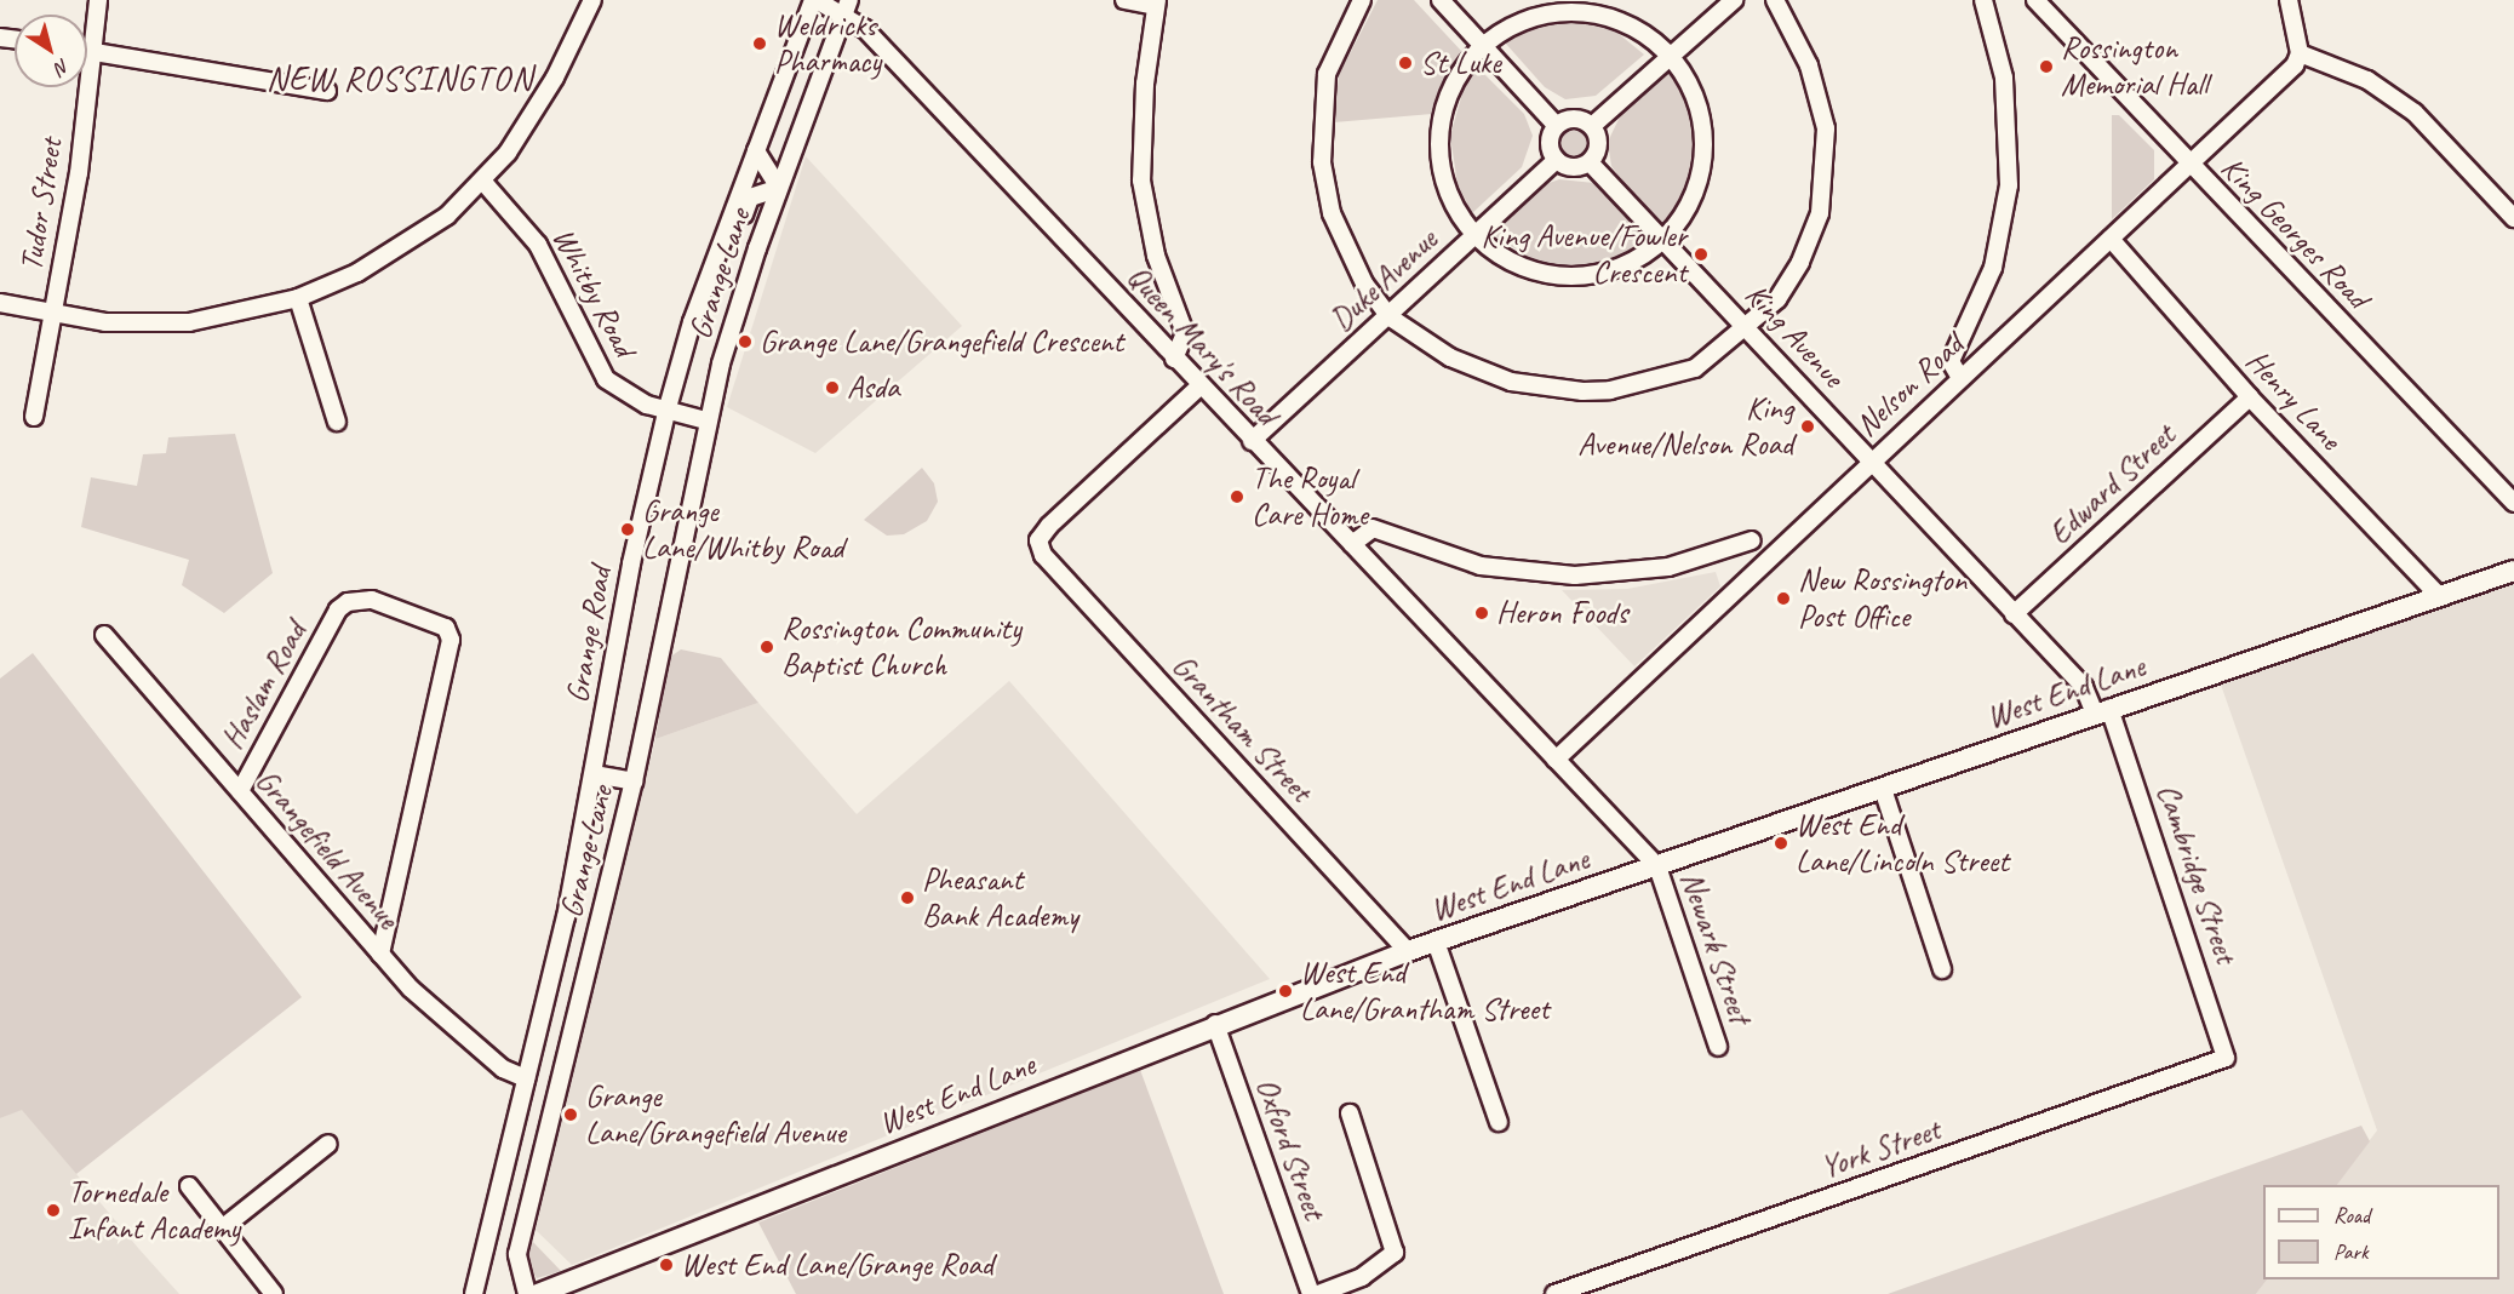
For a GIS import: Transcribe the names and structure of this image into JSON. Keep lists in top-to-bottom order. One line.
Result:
{"streets":{"street":["Tudor Street","King Georges Road","Grange Lane","Duke Avenue","Whitby Road","King Avenue","Queen Mary's Road","Nelson Road","Henry Lane","Edward Street","Grange Road","Haslam Road","West End Lane","Grantham Street","Grangefield Avenue","Cambridge Street","Newark Street","Oxford Street","York Street"]},"crossings":[["King Georges Road","Nelson Road"],["Grange Lane","Queen Mary's Road"],["Grange Lane","Grange Road"],["Grange Lane","Grangefield Avenue"],["Duke Avenue","King Avenue"],["Duke Avenue","Queen Mary's Road"],["Whitby Road","Grange Road"],["King Avenue","Nelson Road"],["King Avenue","Edward Street"],["King Avenue","West End Lane"],["King Avenue","Cambridge Street"],["Queen Mary's Road","Nelson Road"],["Queen Mary's Road","Grange Road"],["Queen Mary's Road","West End Lane"],["Queen Mary's Road","Grantham Street"],["Queen Mary's Road","Newark Street"],["Nelson Road","Henry Lane"],["Henry Lane","Edward Street"],["Henry Lane","West End Lane"],["Grange Road","Grangefield Avenue"],["Haslam Road","Grangefield Avenue"],["West End Lane","Grantham Street"],["West End Lane","Cambridge Street"],["West End Lane","Newark Street"],["West End Lane","Oxford Street"],["Cambridge Street","York Street"]],"districts":["NEW ROSSINGTON"],"places":["Weldricks Pharmacy","St Luke","Rossington Memorial Hall","King Avenue/Fowler Crescent","Grange Lane/Grangefield Crescent","Asda","King Avenue/Nelson Road","The Royal Care Home","Grange Lane/Whitby Road","New Rossington Post Office","Heron Foods","Rossington Community Baptist Church","West End Lane/Lincoln Street","Pheasant Bank Academy","West End Lane/Grantham Street","Grange Lane/Grangefield Avenue","Tornedale Infant Academy","West End Lane/Grange Road"],"legend":["Road","Park"],"north":"bottom right"}
